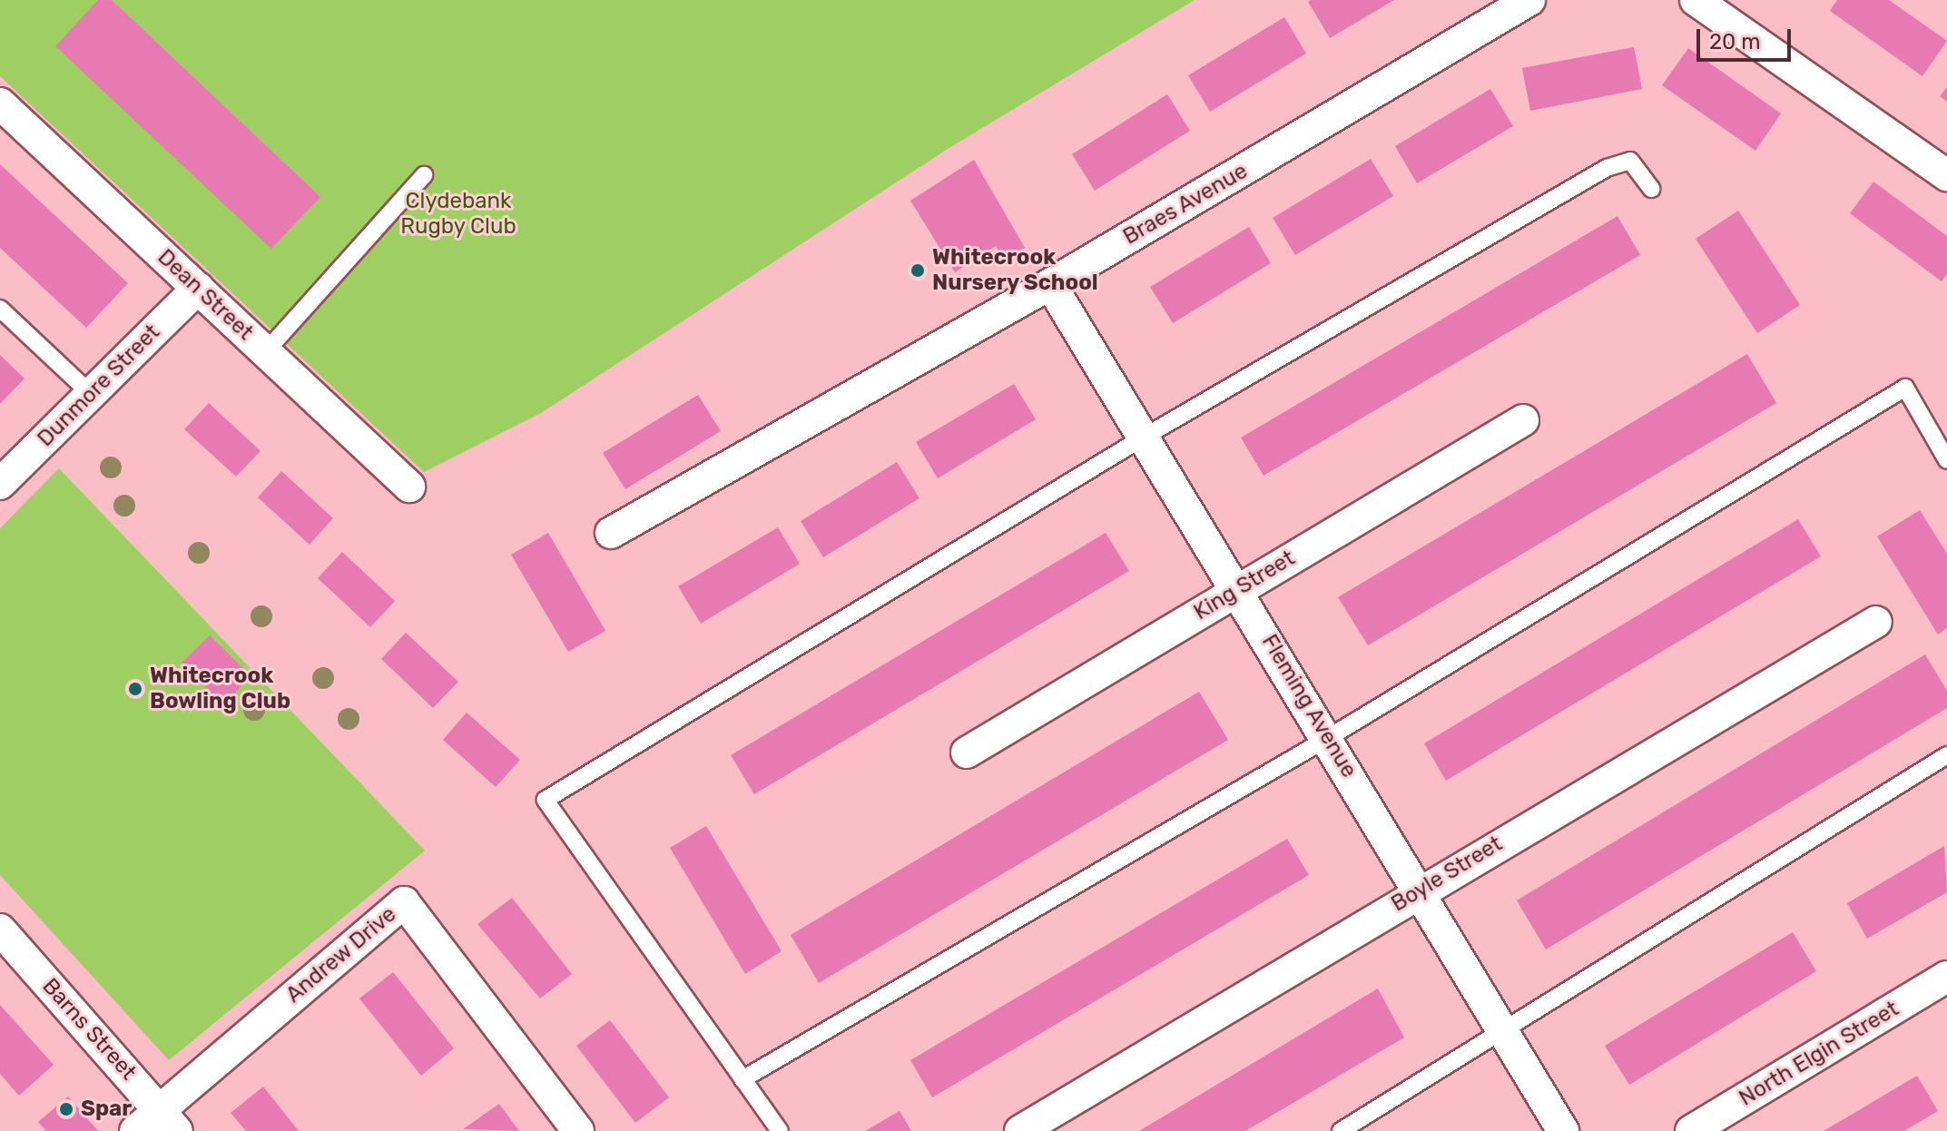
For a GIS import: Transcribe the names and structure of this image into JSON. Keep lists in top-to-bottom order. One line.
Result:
{"streets":{"street":["Braes Avenue","Dean Street","Dunmore Street","King Street","Fleming Avenue","Boyle Street","Andrew Drive","Barns Street","North Elgin Street"]},"crossings":[["Braes Avenue","Fleming Avenue"],["Dean Street","Dunmore Street"],["King Street","Fleming Avenue"],["Fleming Avenue","Boyle Street"],["Andrew Drive","Barns Street"]],"parks":["Clydebank Rugby Club"],"places":["Whitecrook Nursery School","Whitecrook Bowling Club","Spar"],"scale_bar":"20 m"}
